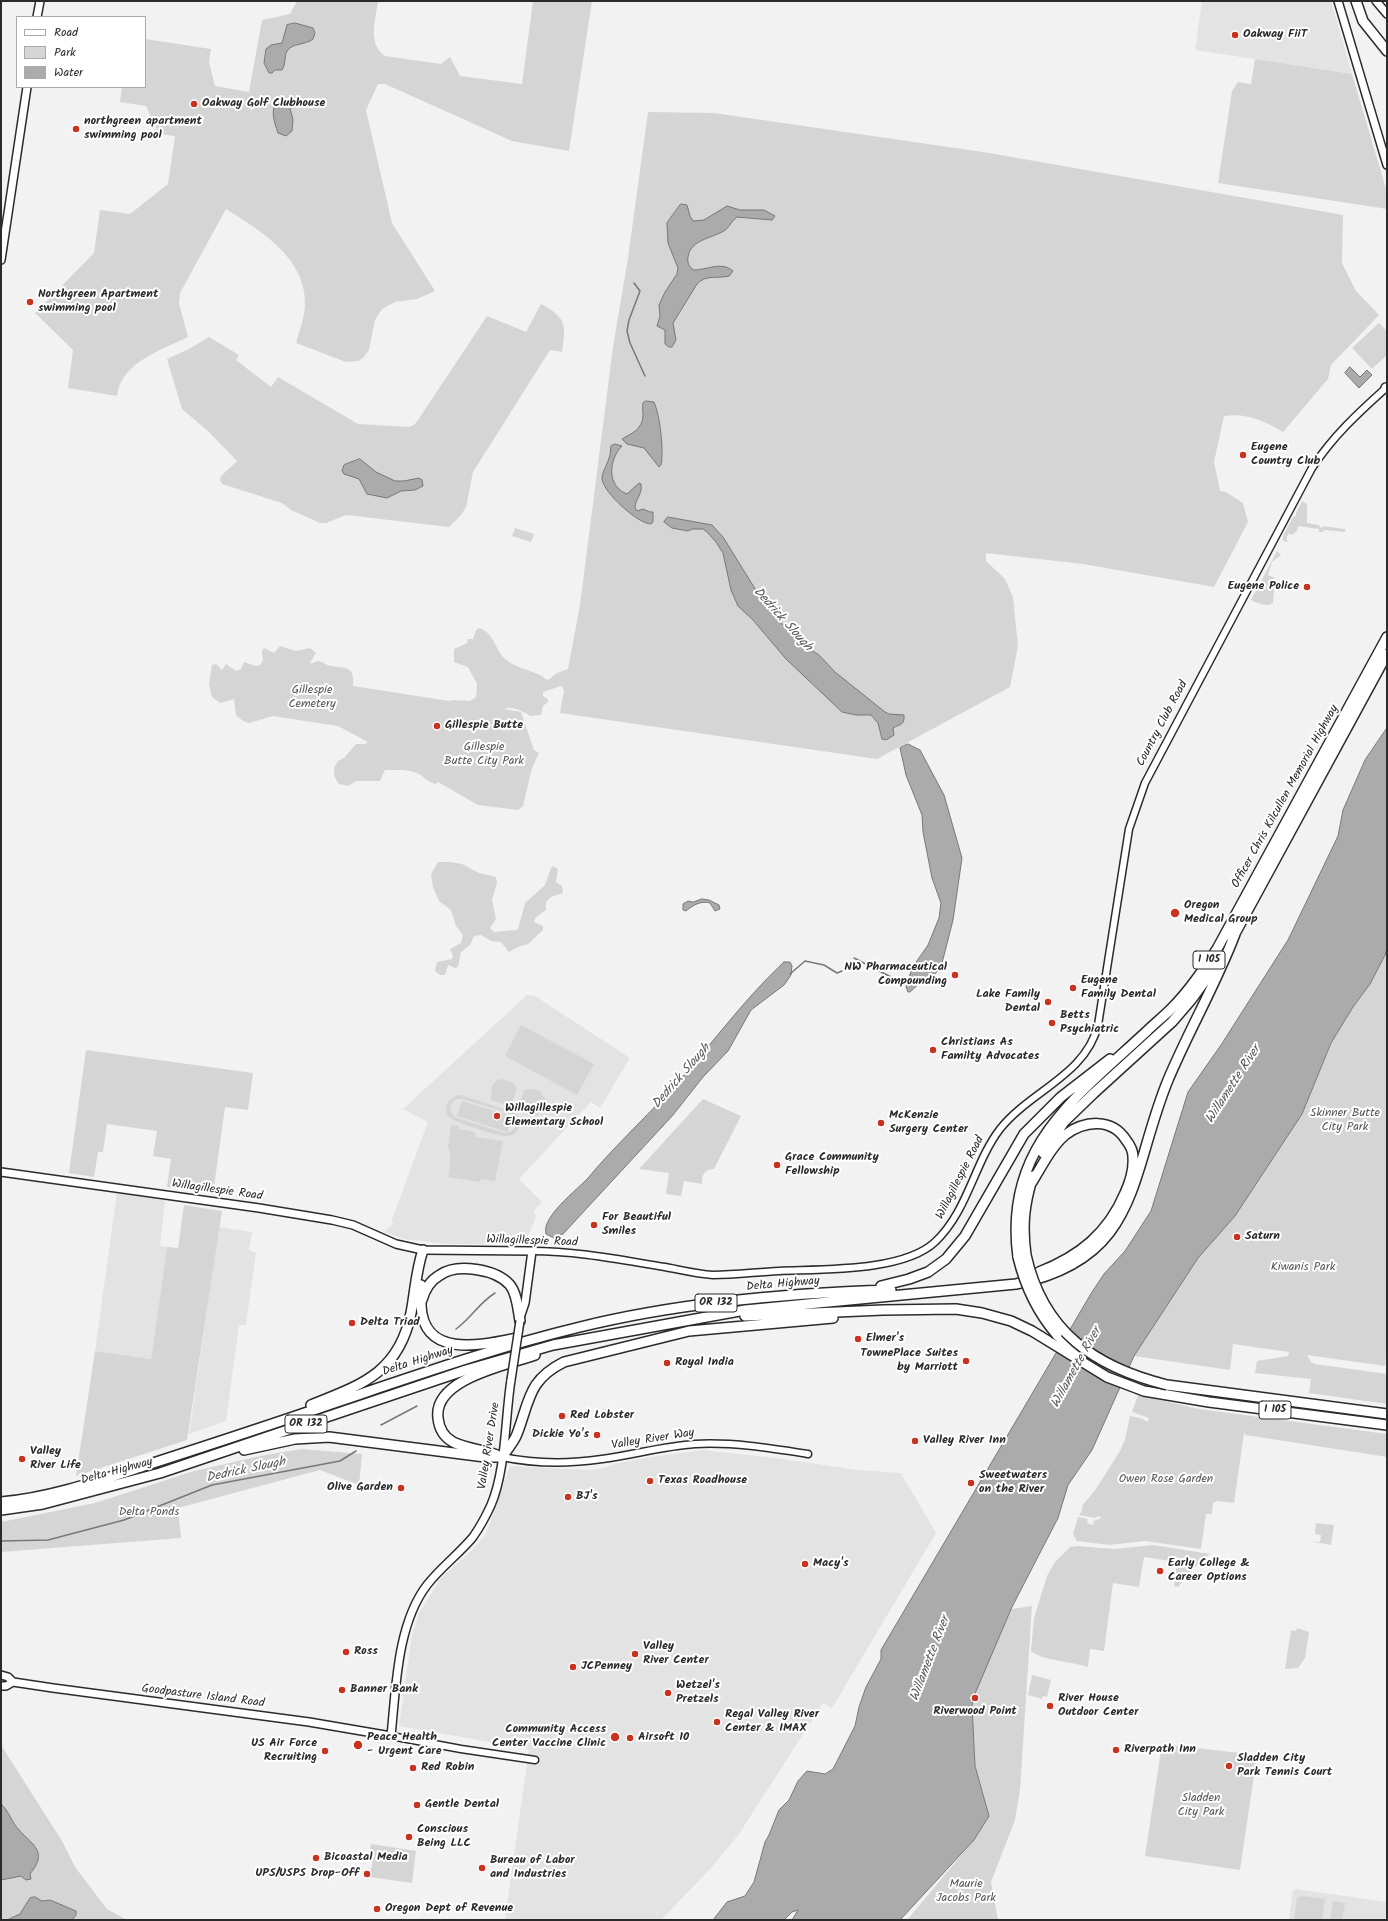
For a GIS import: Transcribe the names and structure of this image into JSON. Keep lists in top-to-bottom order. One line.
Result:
{"streets":{"highway":["Officer Chris Kilcullen Memorial Highway","I 105","Delta Highway","OR 132"],"main road":["Willagillespie Road","Valley River Drive","Goodpasture Island Road"],"street":["Country Club Road","Valley River Way"]},"crossings":[["Country Club Road","Willagillespie Road"],["Officer Chris Kilcullen Memorial Highway","I 105"],["Willagillespie Road","Valley River Drive"],["Valley River Way","Valley River Drive"],["Valley River Drive","Goodpasture Island Road"]],"water":["Dedrick Slough","Willamette River"],"parks":["Gillespie Cemetery","Gillespie Butte City Park","Skinner Butte City Park","Kiwanis Park","Owen Rose Garden","Delta Ponds","Sladden City Park","Maurie Jacobs Park"],"places":["Oakway FiiT","Oakway Golf Clubhouse","northgreen apartment swimming pool","Northgreen Apartment swimming pool","Eugene Country Club","Eugene Police","Gillespie Butte","Oregon Medical Group","NW Pharmaceutical Compounding","Eugene Family Dental","Lake Family Dental","Betts Psychiatric","Christians As Familty Advocates","Willagillespie Elementary School","McKenzie Surgery Center","Grace Community Fellowship","For Beautiful Smiles","Saturn","Delta Triad","Elmer's","TownePlace Suites by Marriott","Royal India","Red Lobster","Dickie Yo's","Valley River Inn","Valley River Life","Texas Roadhouse","Sweetwaters on the River","Olive Garden","BJ's","Macy's","Early College & Career Options","Ross","Valley River Center","JCPenney","Banner Bank","Wetzel's Pretzels","Riverwood Point","River House Outdoor Center","Regal Valley River Center & IMAX","Community Access Center Vaccine Clinic","Airsoft 10","Peace Health - Urgent Care","Riverpath Inn","US Air Force Recruiting","Sladden City Park Tennis Court","Red Robin","Gentle Dental","Conscious Being LLC","Bicoastal Media","Bureau of Labor and Industries","UPS/USPS Drop-Off","Oregon Dept of Revenue"],"legend":["Road","Park","Water"]}
